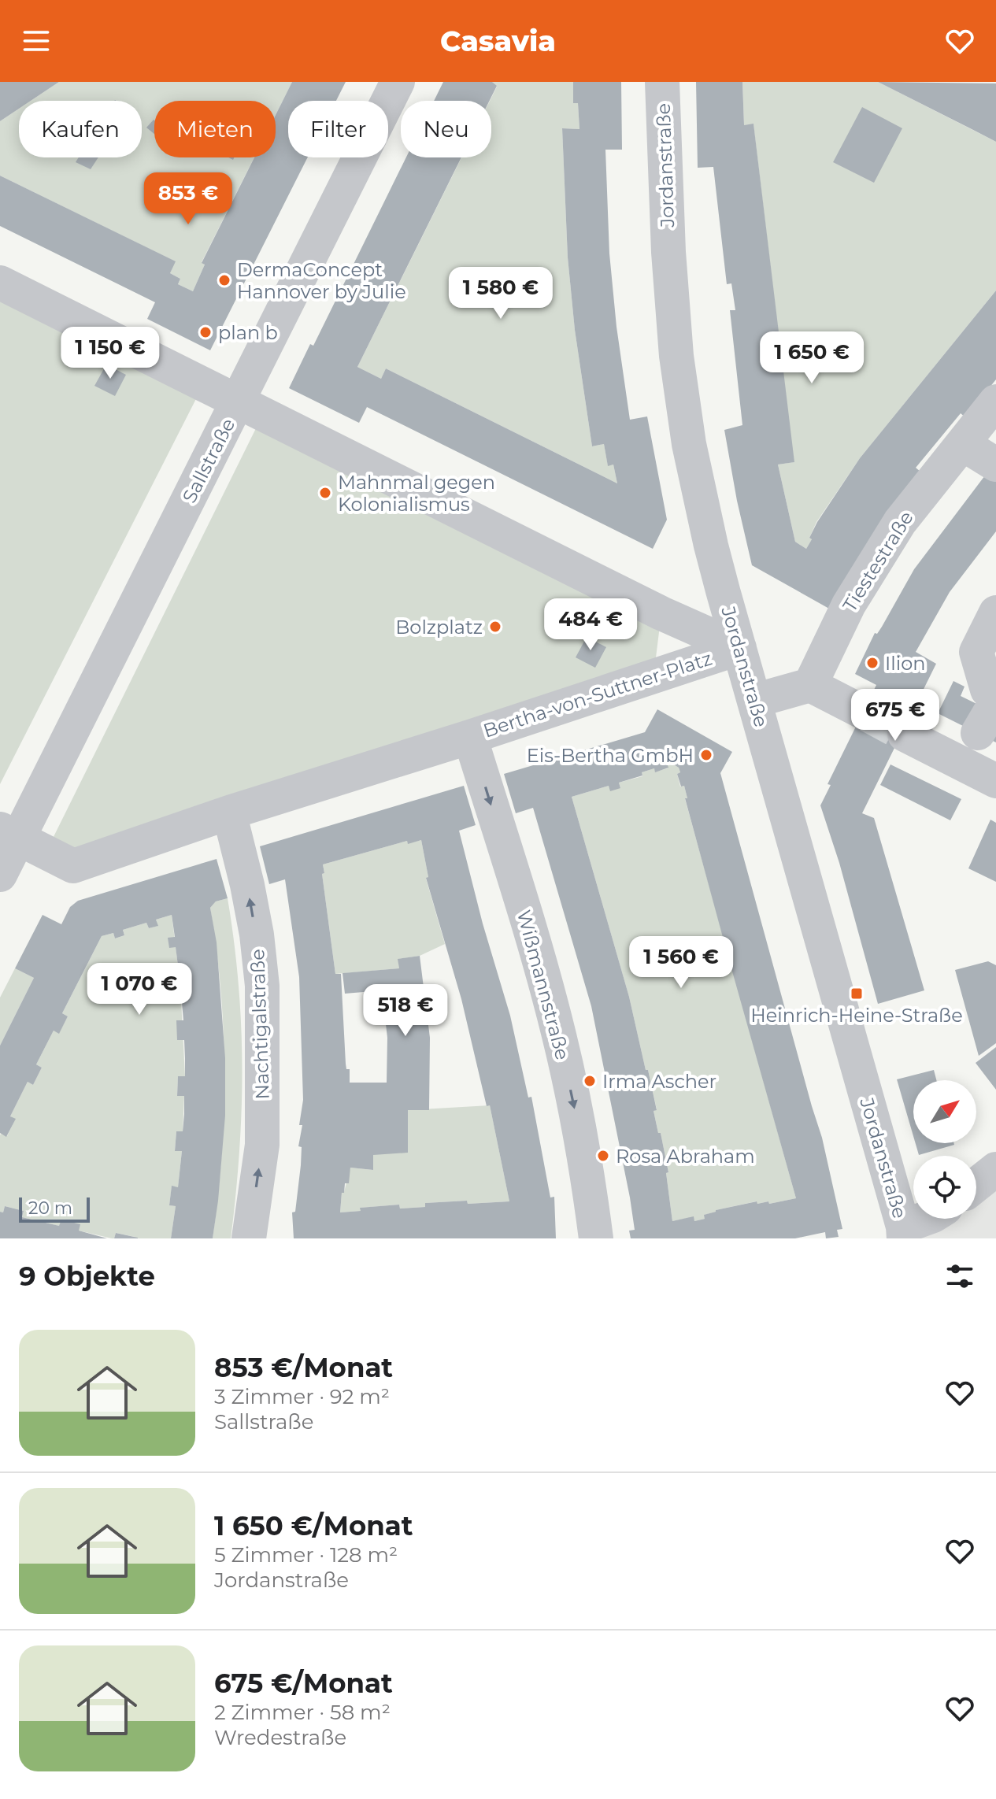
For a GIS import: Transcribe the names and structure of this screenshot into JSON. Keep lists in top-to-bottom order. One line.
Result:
{"streets":{"street":["Jordanstraße","Sallstraße","Tiestestraße","Bertha-von-Suttner-Platz","Wißmannstraße","Nachtigalstraße"]},"crossings":[["Jordanstraße","Bertha-von-Suttner-Platz"],["Sallstraße","Bertha-von-Suttner-Platz"],["Bertha-von-Suttner-Platz","Wißmannstraße"],["Bertha-von-Suttner-Platz","Nachtigalstraße"]],"one_way":["Wißmannstraße","Nachtigalstraße"],"places":{"other":["DermaConcept Hannover by Julie","plan b","Mahnmal gegen Kolonialismus","Bolzplatz","Ilion","Eis-Bertha GmbH","Irma Ascher","Rosa Abraham"],"transit":["Heinrich-Heine-Straße"]},"scale_bar":"20 m","north":"top right","page":{"header":"Casavia","chip":["Kaufen","Mieten","Filter","Neu"],"price":["853 €","1 580 €","1 150 €","1 650 €","484 €","675 €","1 560 €","1 070 €","518 €"],"scale":"20 m","heading":"9 Objekte","list":[{"name":"853 €/Monat","note":"3 Zimmer · 92 m² · Sallstraße"},{"name":"1 650 €/Monat","note":"5 Zimmer · 128 m² · Jordanstraße"},{"name":"675 €/Monat","note":"2 Zimmer · 58 m² · Wredestraße"}]}}
